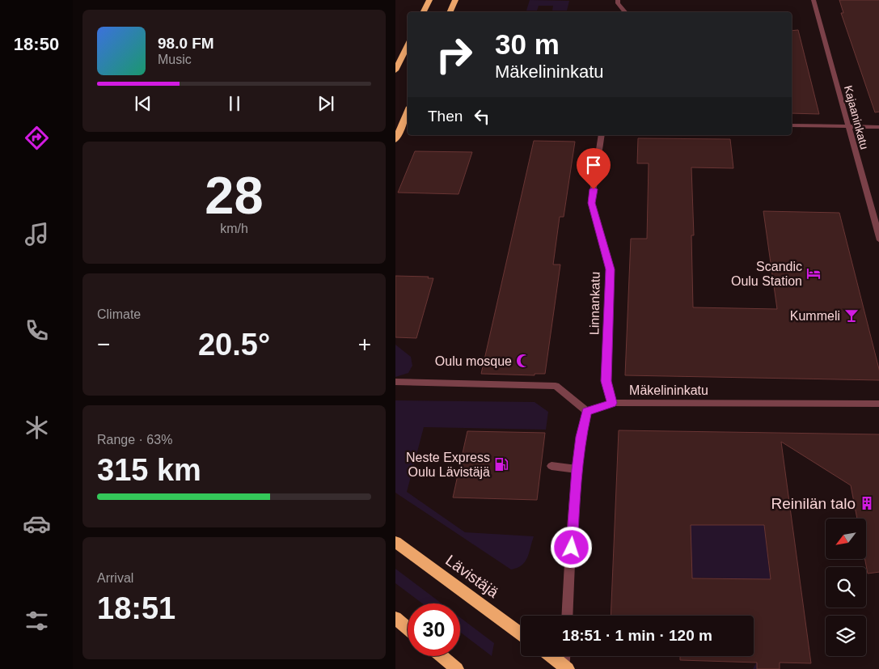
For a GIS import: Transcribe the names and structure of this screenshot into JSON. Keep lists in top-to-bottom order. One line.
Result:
{"streets":{"main road":["Lävistäjä"],"street":["Kajaaninkatu","Linnankatu","Mäkelininkatu"]},"crossings":[["Linnankatu","Mäkelininkatu"]],"places":{"hotel":["Scandic Oulu Station"],"bar":["Kummeli"],"mosque":["Oulu mosque"],"fuel station":["Neste Express Oulu Lävistäjä"],"building":["Reinilän talo"]},"north":"bottom left","page":{"tabs":"18:50","turn":["30 m","Mäkelininkatu"],"song":["98.0 FM","Music"],"then":"Then","tile":[["28","km/h"],"Climate",["Range · 63%","315 km"],["Arrival","18:51"]],"heat":["−","20.5°","+"],"limit":"30","trip":"18:51 · 1 min · 120 m"}}
